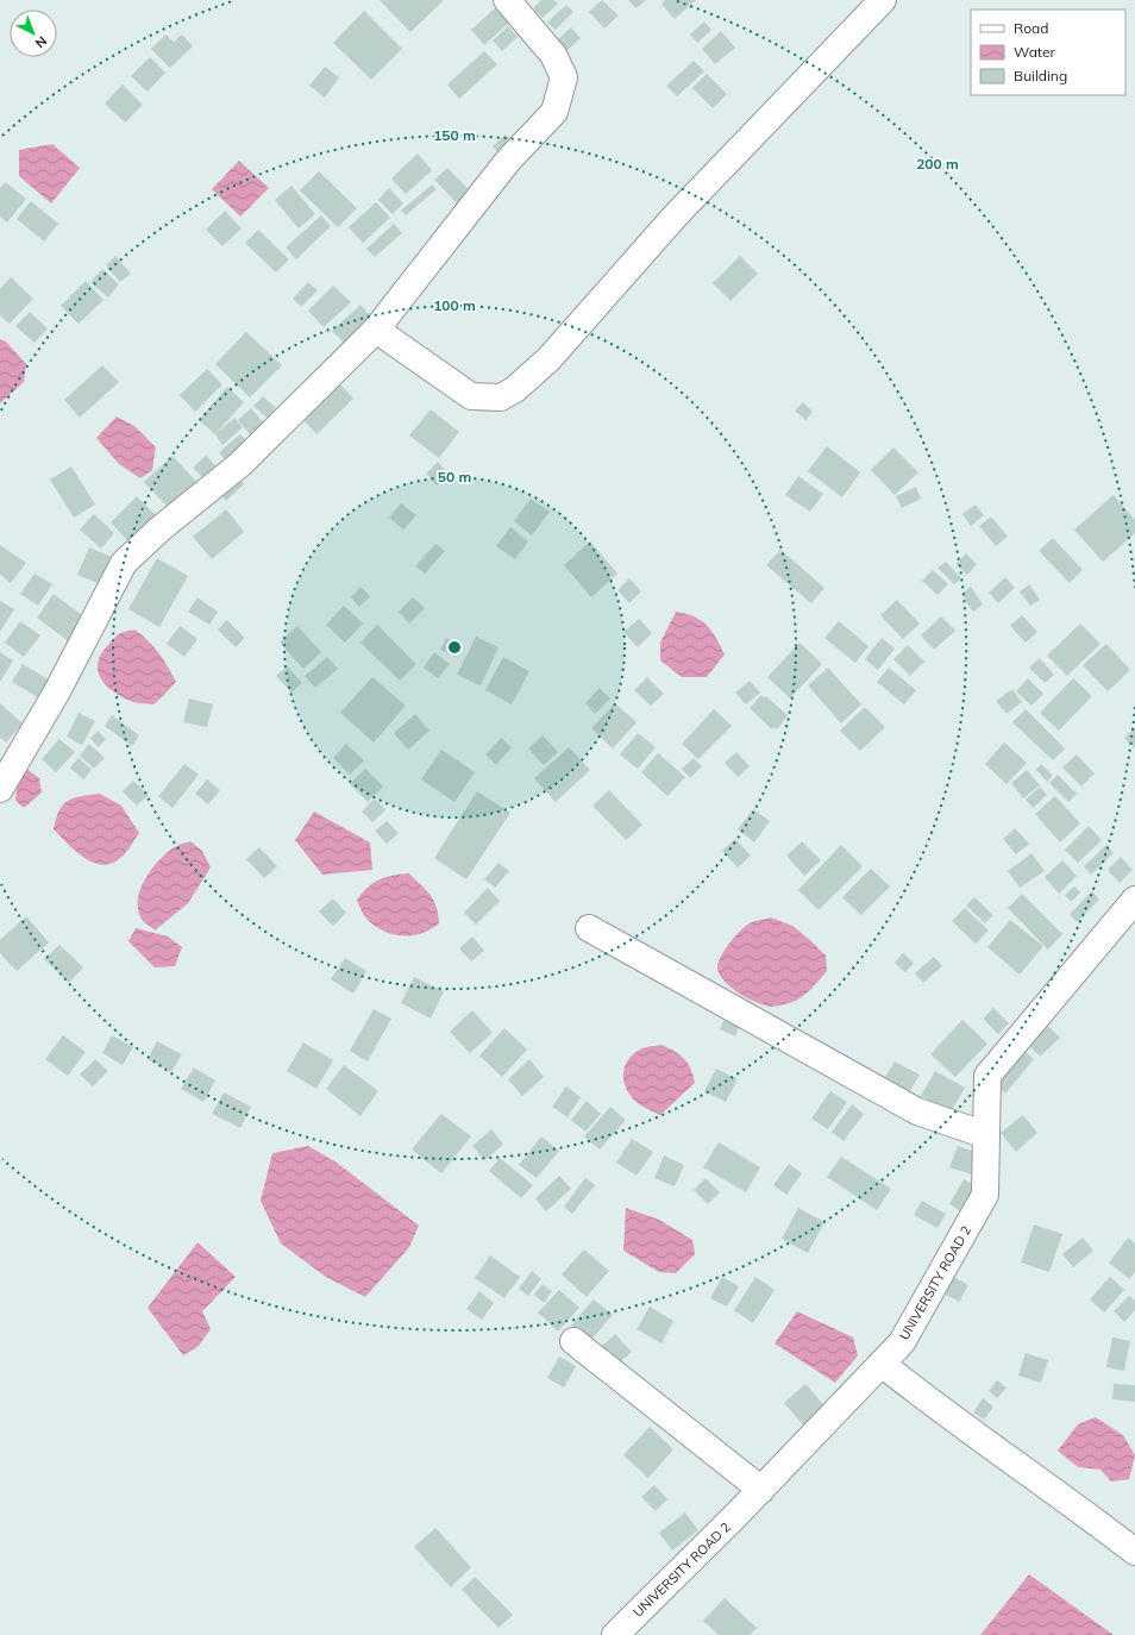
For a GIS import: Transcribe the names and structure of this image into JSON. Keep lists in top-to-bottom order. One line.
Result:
{"streets":{"street":["UNIVERSITY ROAD 2"]},"legend":["Road","Water","Building"],"north":"bottom right","rings":["150 m","200 m","100 m","50 m"]}
